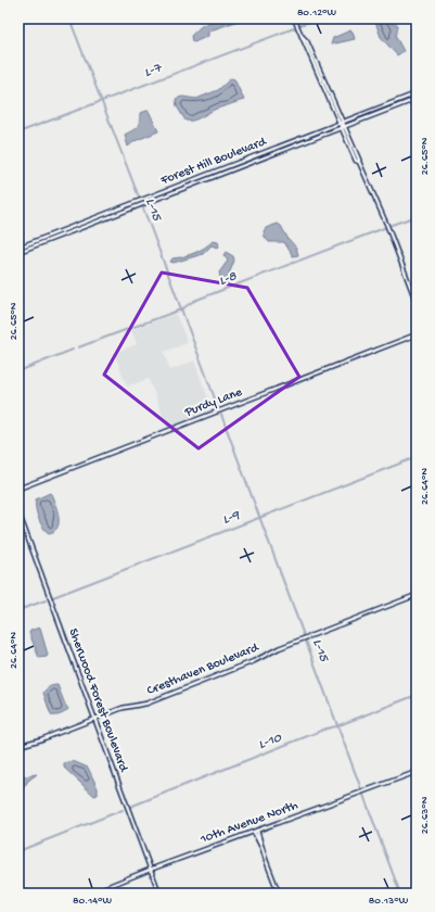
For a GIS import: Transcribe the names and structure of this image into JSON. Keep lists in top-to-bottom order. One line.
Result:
{"streets":{"street":["Forest Hill Boulevard","Purdy Lane","Cresthaven Boulevard","Sherwood Forest Boulevard","10th Avenue North"]},"crossings":[["Cresthaven Boulevard","Sherwood Forest Boulevard"],["Sherwood Forest Boulevard","10th Avenue North"]],"water":["L-7","L-15","L-8","L-9","L-10"],"coordinates":["80.12°W","26.65°N","26.64°N","26.63°N","80.14°W","80.13°W"]}
